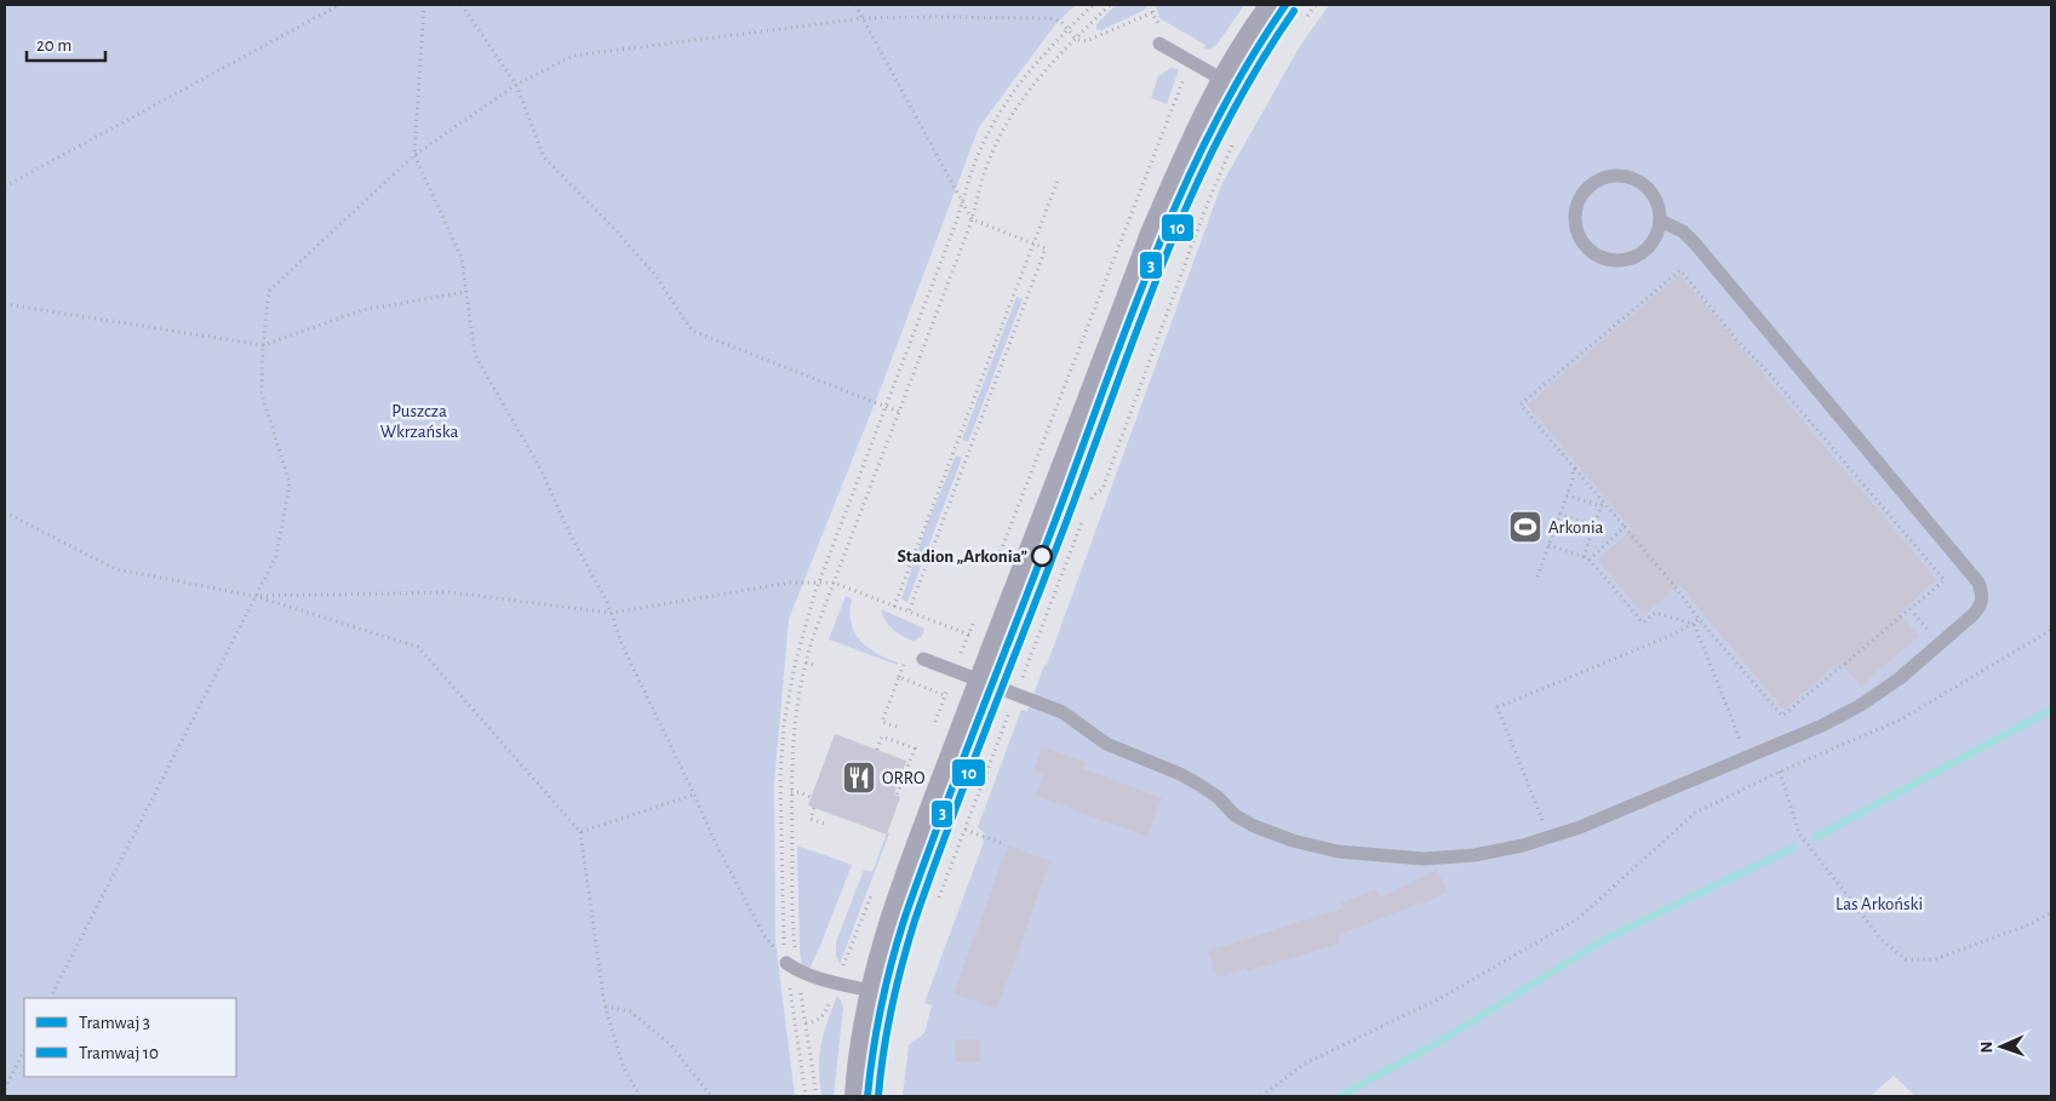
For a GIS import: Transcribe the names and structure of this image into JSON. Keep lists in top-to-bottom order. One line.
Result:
{"parks":["Puszcza Wkrzańska","Las Arkoński"],"places":{"sports":["Arkonia"],"other":["Stadion „Arkonia”"],"restaurant":["ORRO"]},"lines":["tram line 3","tram line 10"],"legend":["Tramwaj 3","Tramwaj 10"],"scale_bar":"20 m","north":"left"}
